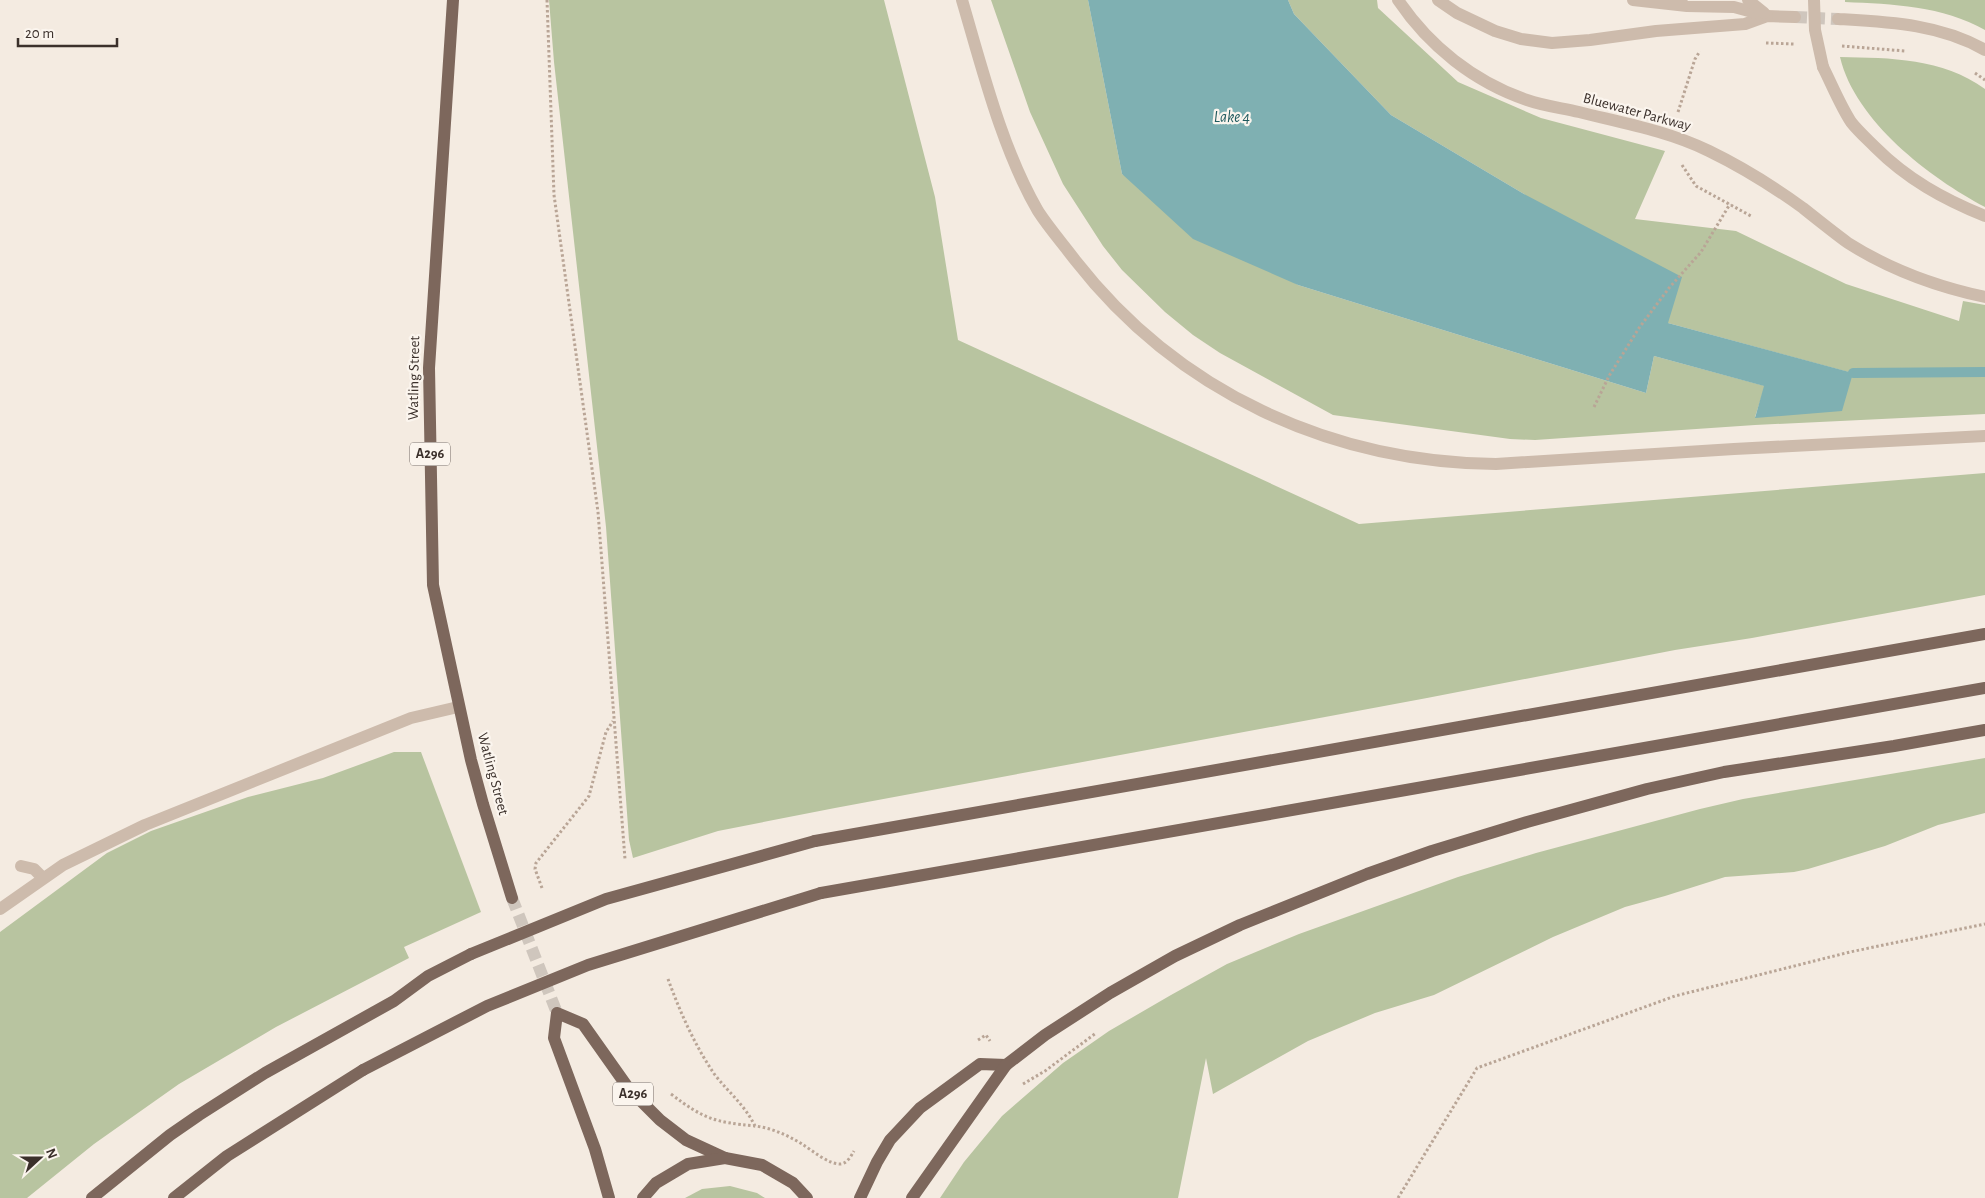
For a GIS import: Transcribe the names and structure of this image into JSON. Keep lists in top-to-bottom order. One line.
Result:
{"streets":{"main road":["Watling Street","A296"],"street":["Bluewater Parkway"]},"water":["Lake 4"],"scale_bar":"20 m","north":"right"}
